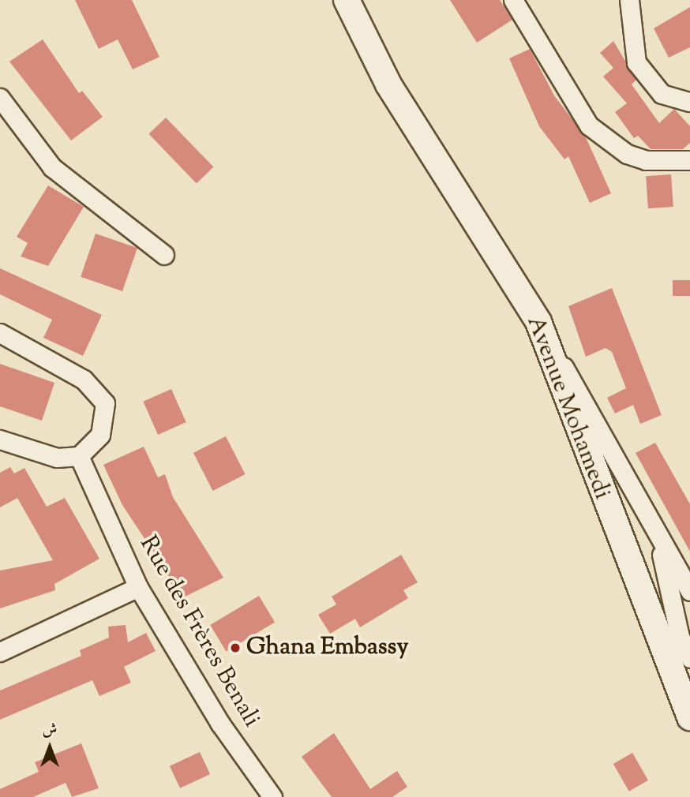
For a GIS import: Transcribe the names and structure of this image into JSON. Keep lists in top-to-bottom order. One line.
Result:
{"streets":{"main road":["Avenue Mohamedi"],"street":["Rue des Frères Benali"]},"places":["Ghana Embassy"],"north":"top"}
